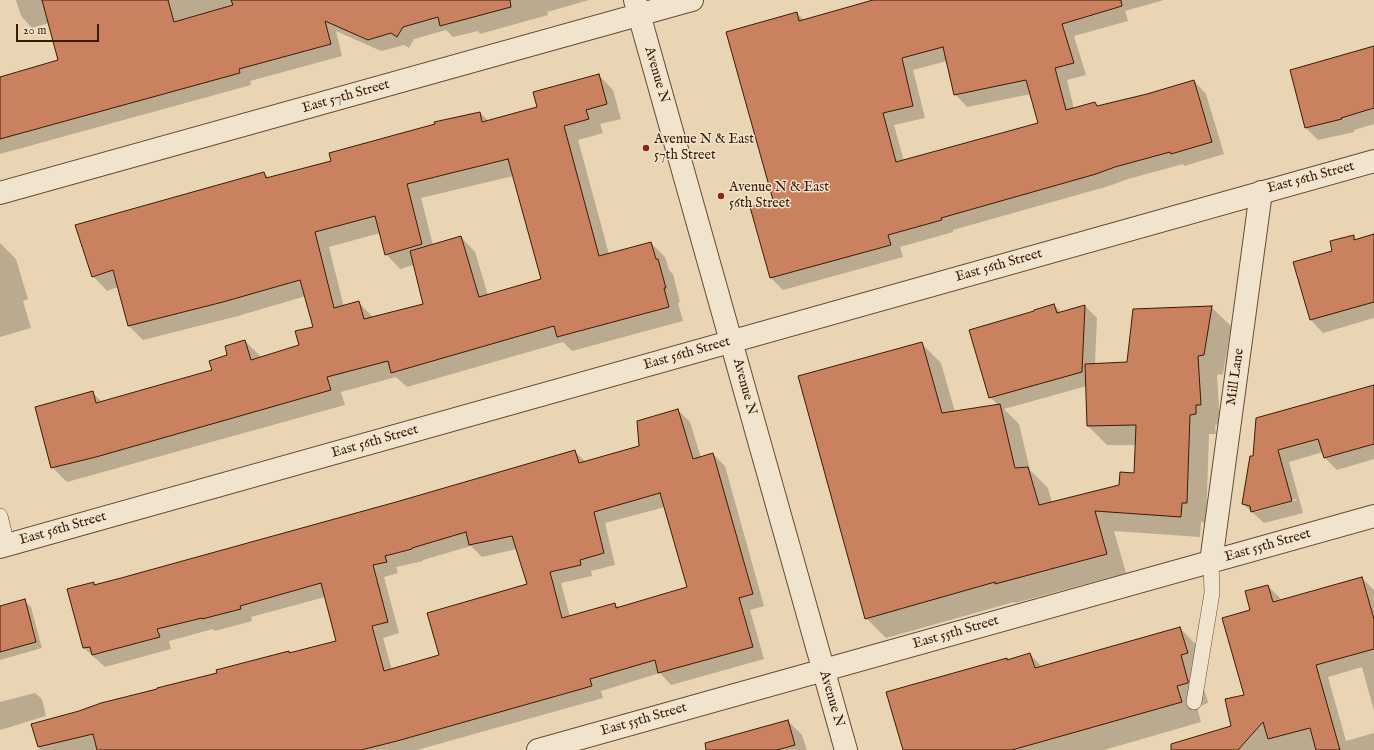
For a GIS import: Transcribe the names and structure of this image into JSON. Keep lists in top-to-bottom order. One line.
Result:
{"streets":{"street":["Avenue N","East 57th Street","East 56th Street","Mill Lane","East 55th Street"]},"crossings":[["Avenue N","East 57th Street"],["Avenue N","East 56th Street"],["Avenue N","East 55th Street"],["East 56th Street","Mill Lane"],["Mill Lane","East 55th Street"]],"places":["Avenue N & East 57th Street","Avenue N & East 56th Street"],"scale_bar":"20 m"}
